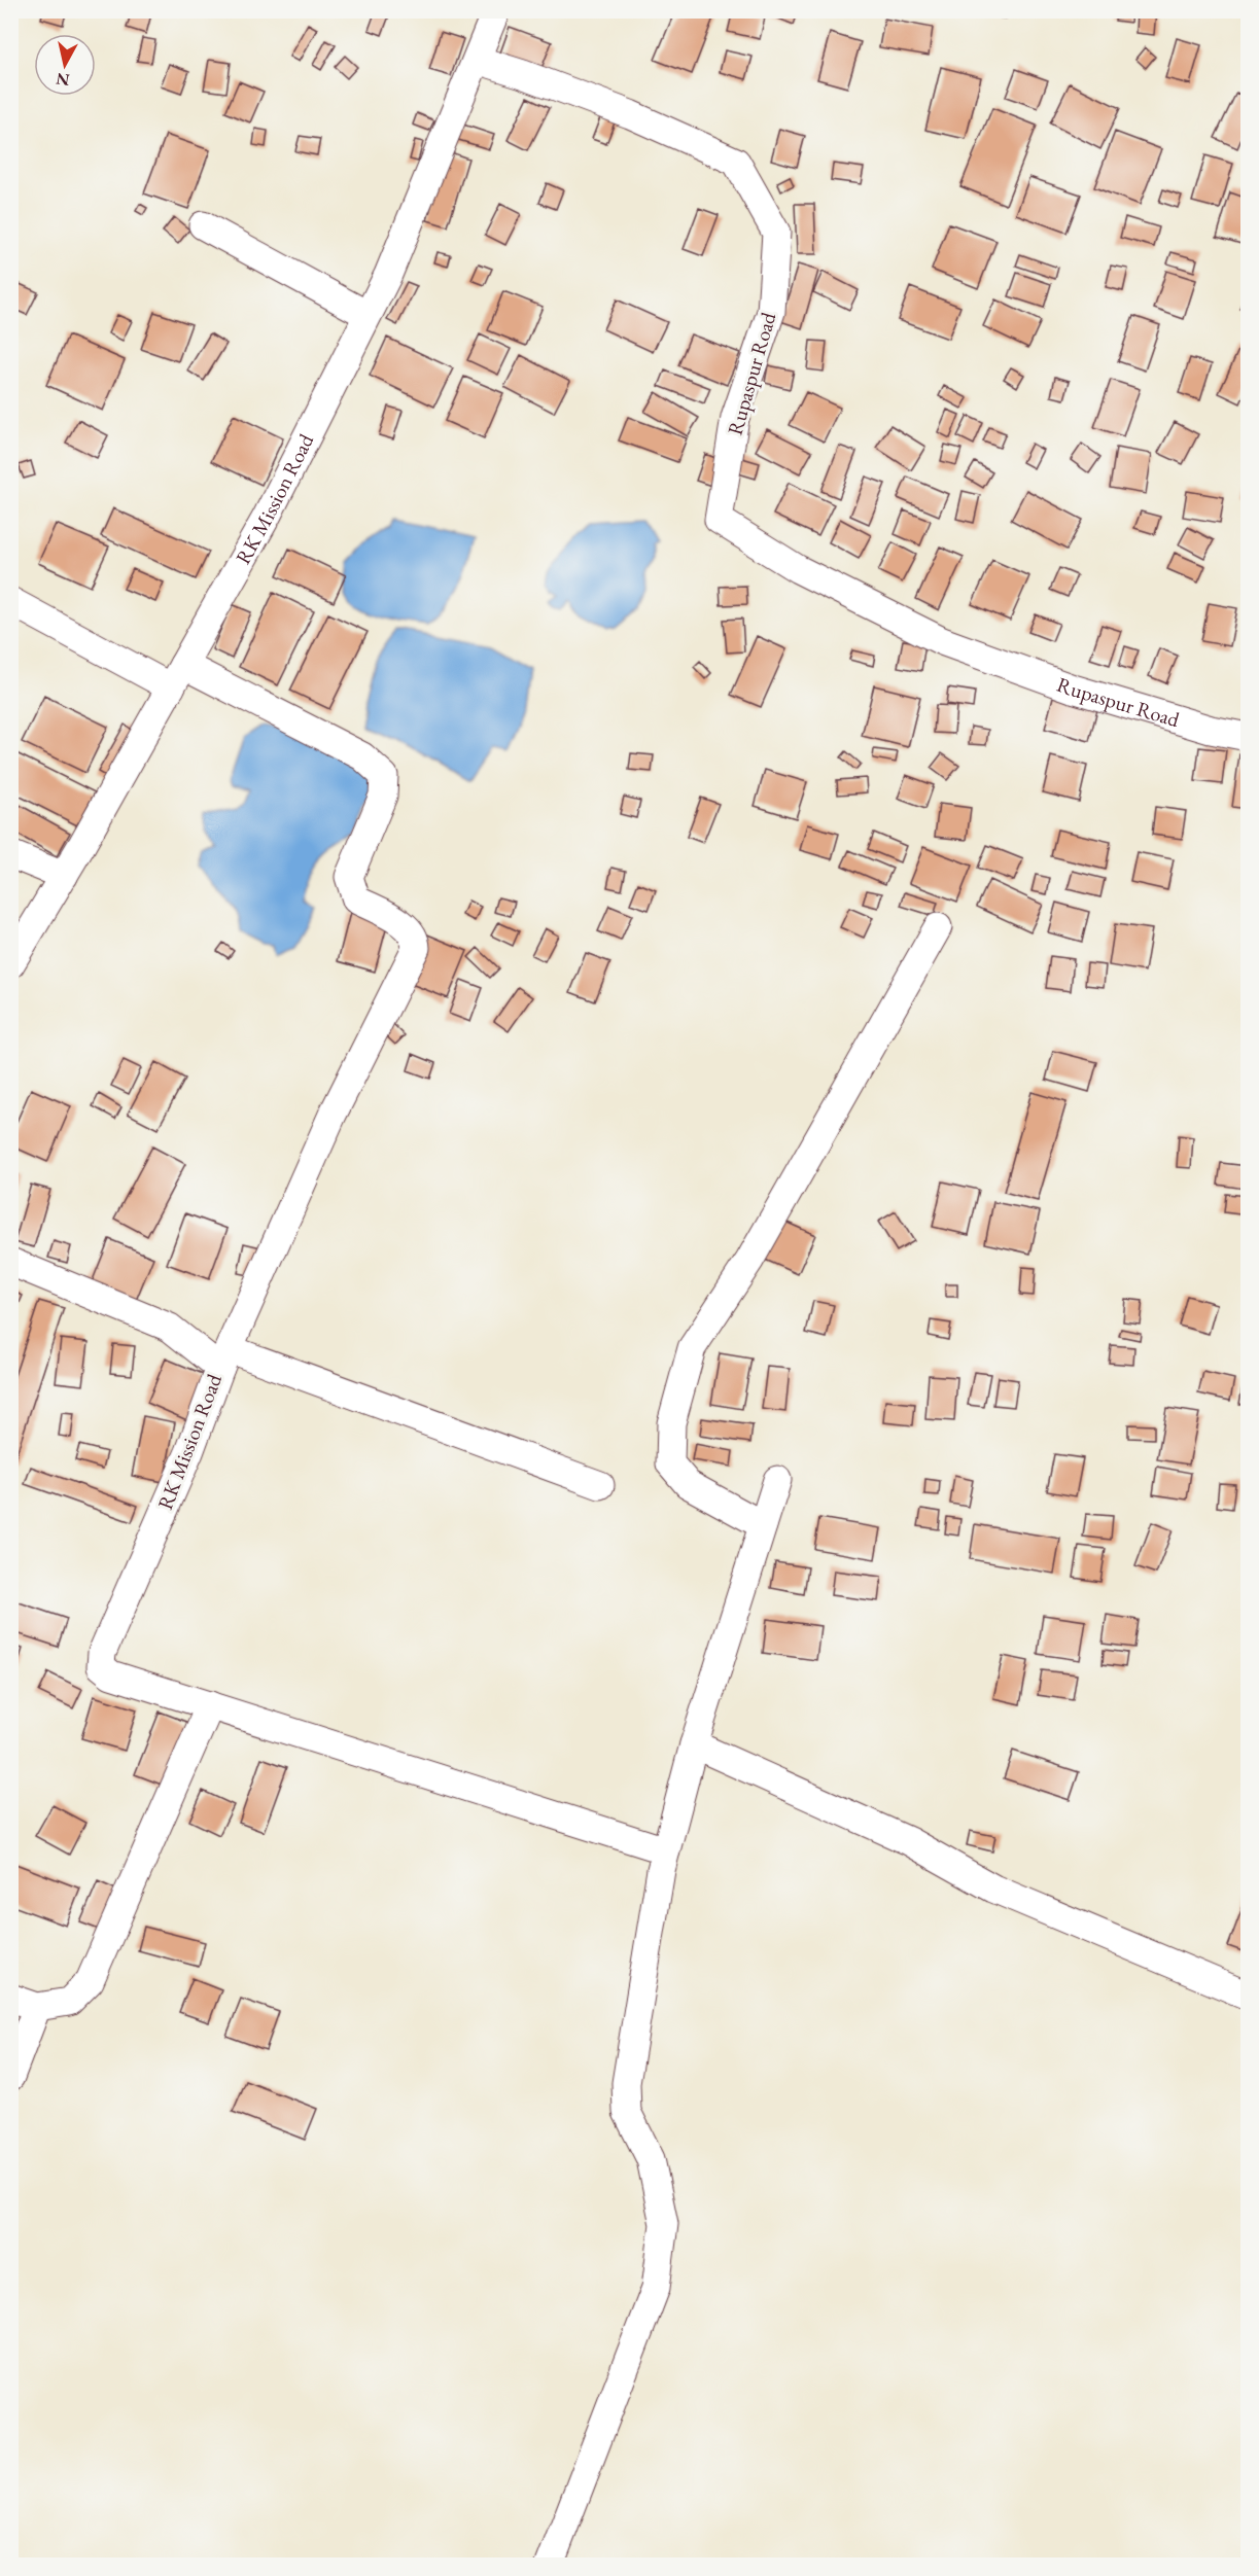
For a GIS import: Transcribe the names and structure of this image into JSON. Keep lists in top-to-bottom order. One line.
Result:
{"streets":{"street":["Rupaspur Road","RK Mission Road"]},"crossings":[["Rupaspur Road","RK Mission Road"]],"north":"bottom"}
